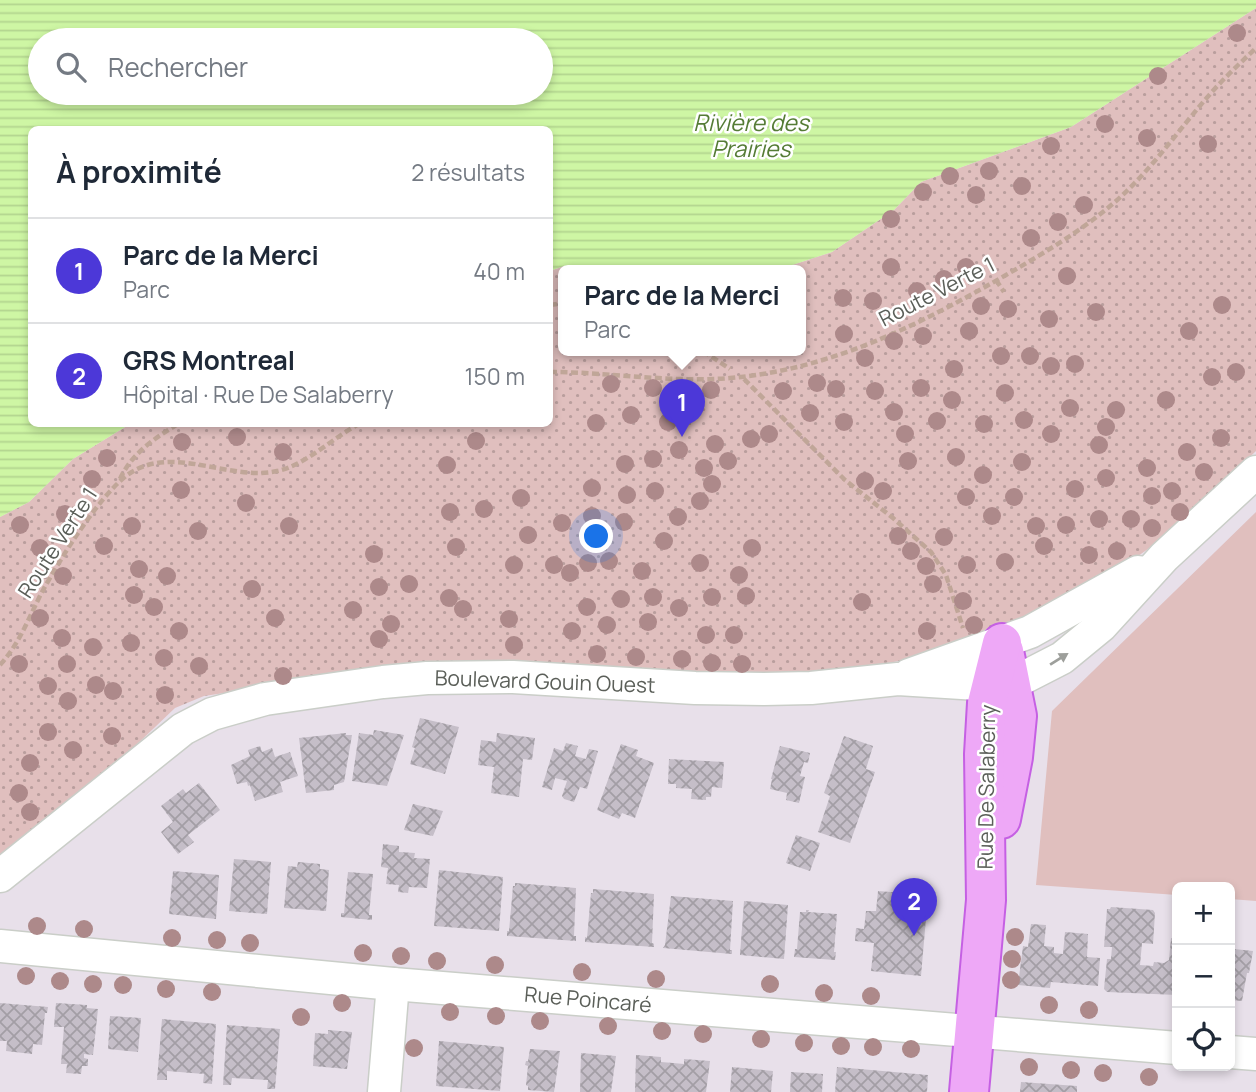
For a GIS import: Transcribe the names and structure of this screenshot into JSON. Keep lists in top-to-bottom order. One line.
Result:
{"streets":{"main road":["Rue De Salaberry"],"street":["Boulevard Gouin Ouest","Rue Poincaré"],"path":["Route Verte 1"]},"crossings":[["Boulevard Gouin Ouest","Rue De Salaberry"],["Rue De Salaberry","Rue Poincaré"]],"water":["Rivière des Prairies"],"page":{"search":"Rechercher","heading":["À proximité","2 résultats"],"list":[{"mark":"1","name":"Parc de la Merci","note":"Parc","value":"40 m"},{"mark":"2","name":"GRS Montreal","note":"Hôpital · Rue De Salaberry","value":"150 m"}],"popup":["Parc de la Merci","Parc"],"pins":["1","2"],"map_buttons":["+","−"]}}
